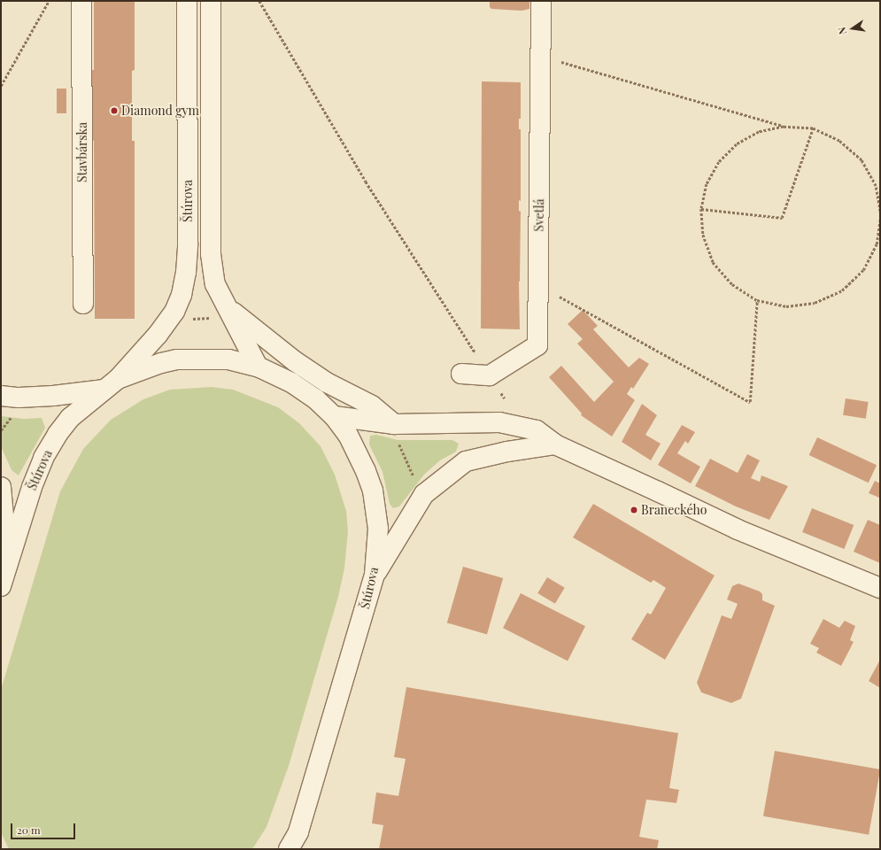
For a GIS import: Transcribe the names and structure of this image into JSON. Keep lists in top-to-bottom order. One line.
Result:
{"streets":{"main road":["Stavbárska","Štúrova","Svetlá"]},"places":["Diamond gym","Braneckého"],"scale_bar":"20 m","north":"left"}
